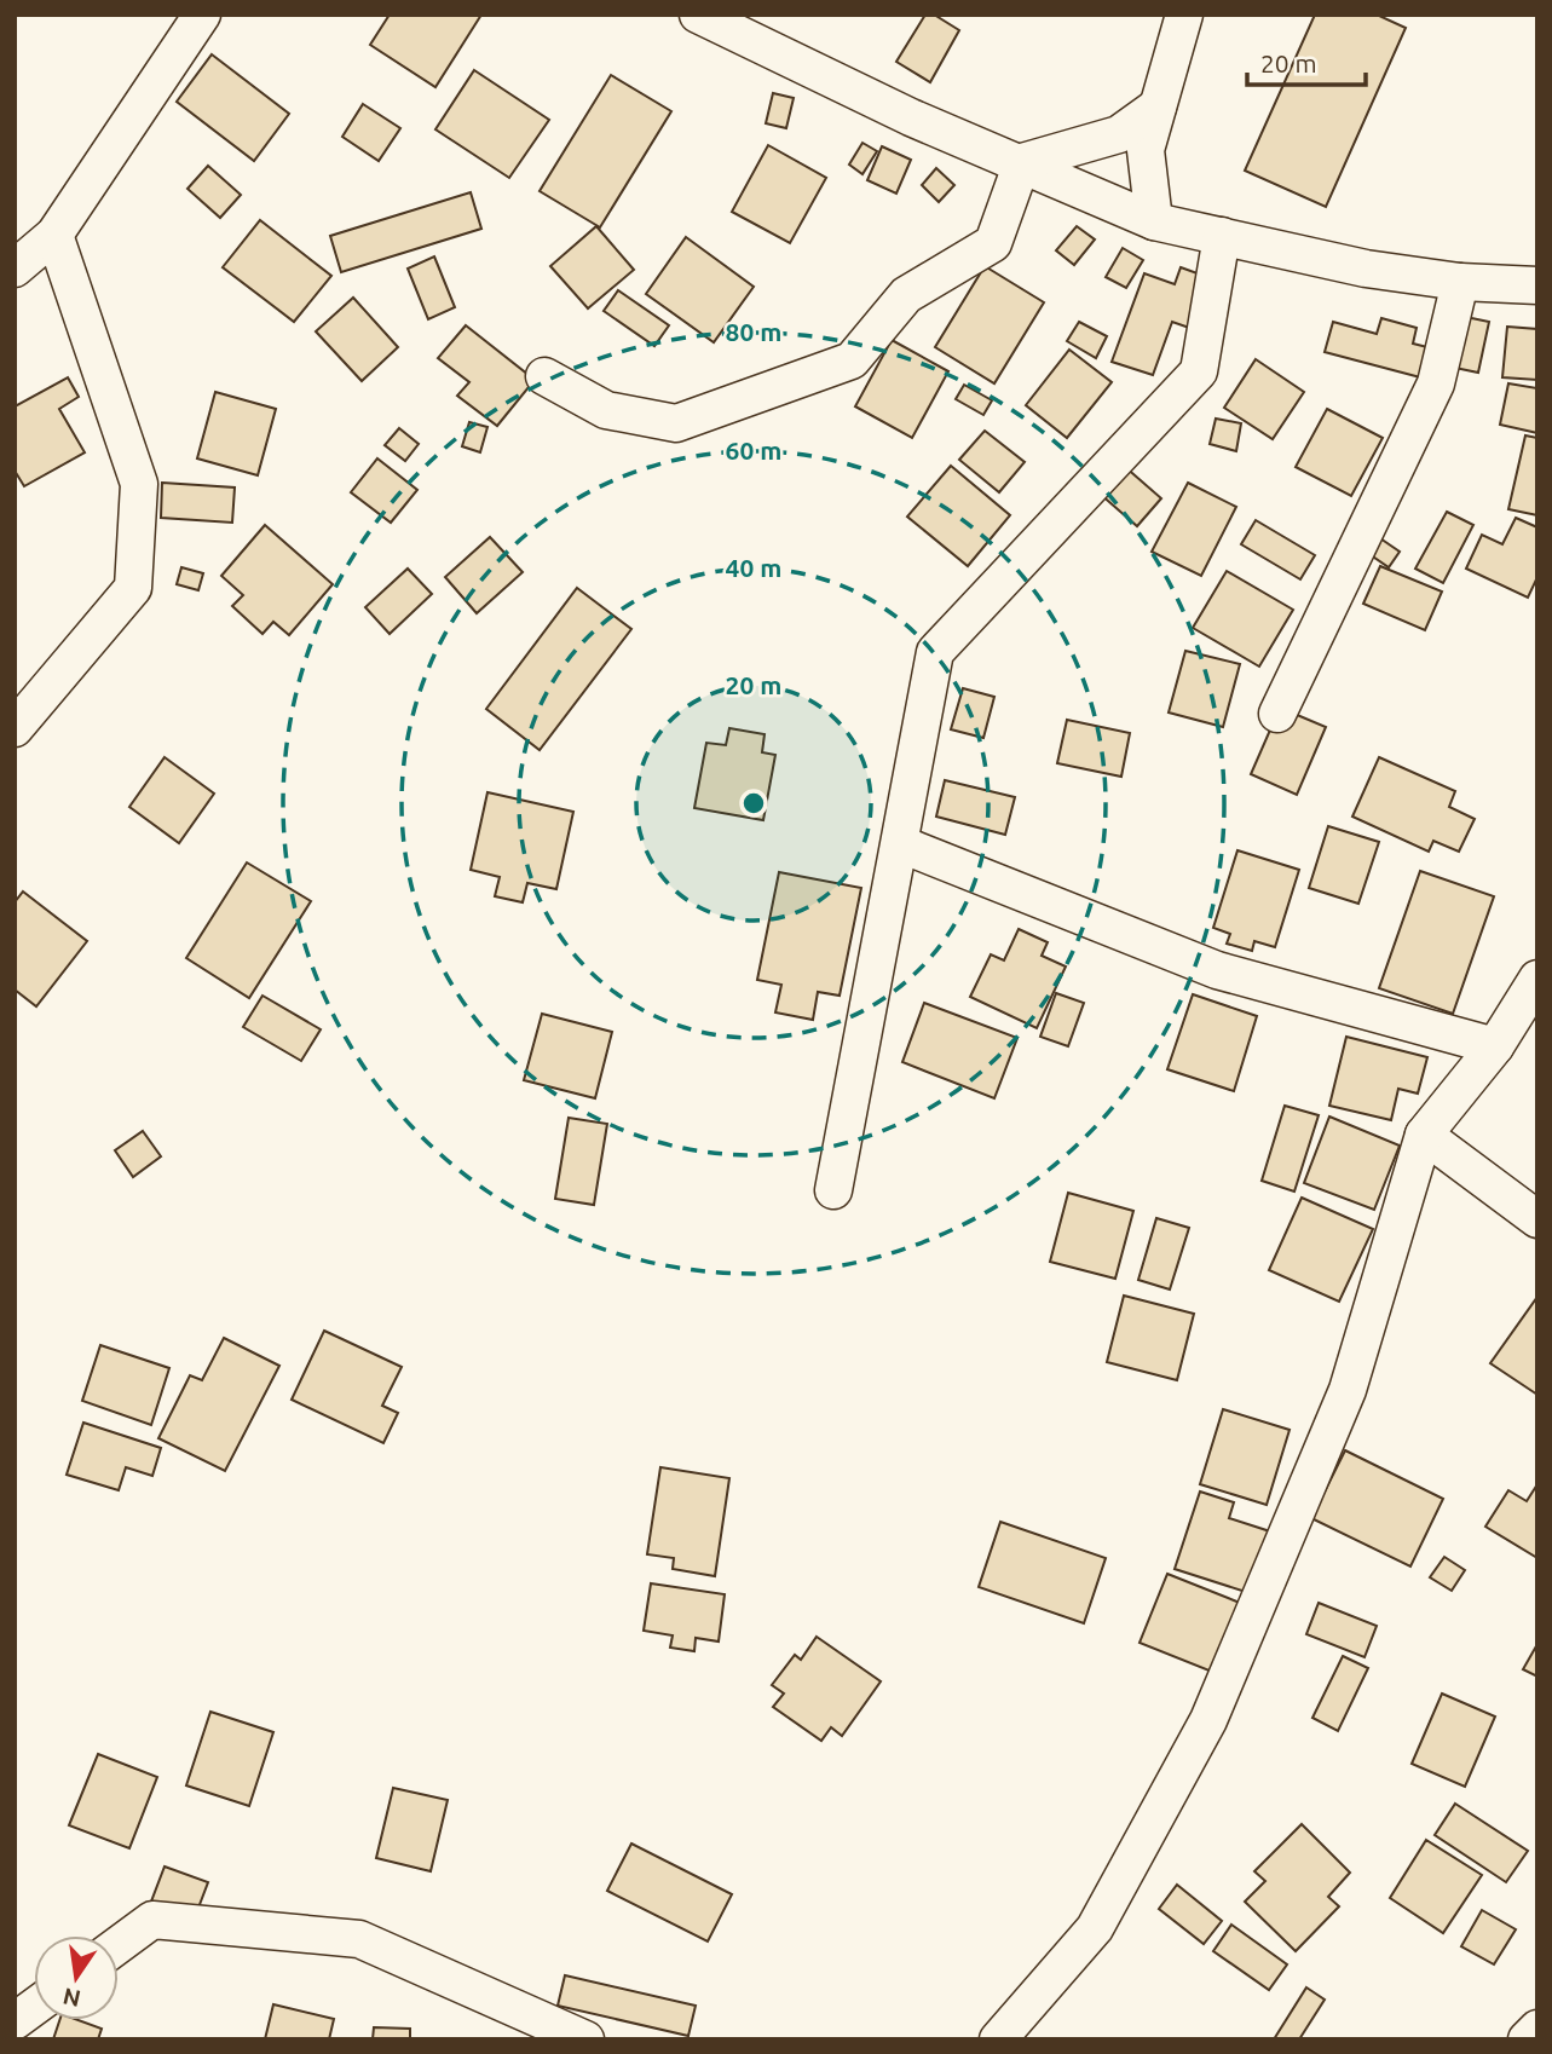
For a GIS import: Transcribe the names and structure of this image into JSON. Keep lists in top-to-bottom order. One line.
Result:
{"scale_bar":"20 m","north":"bottom","rings":["80 m","60 m","40 m","20 m"]}
